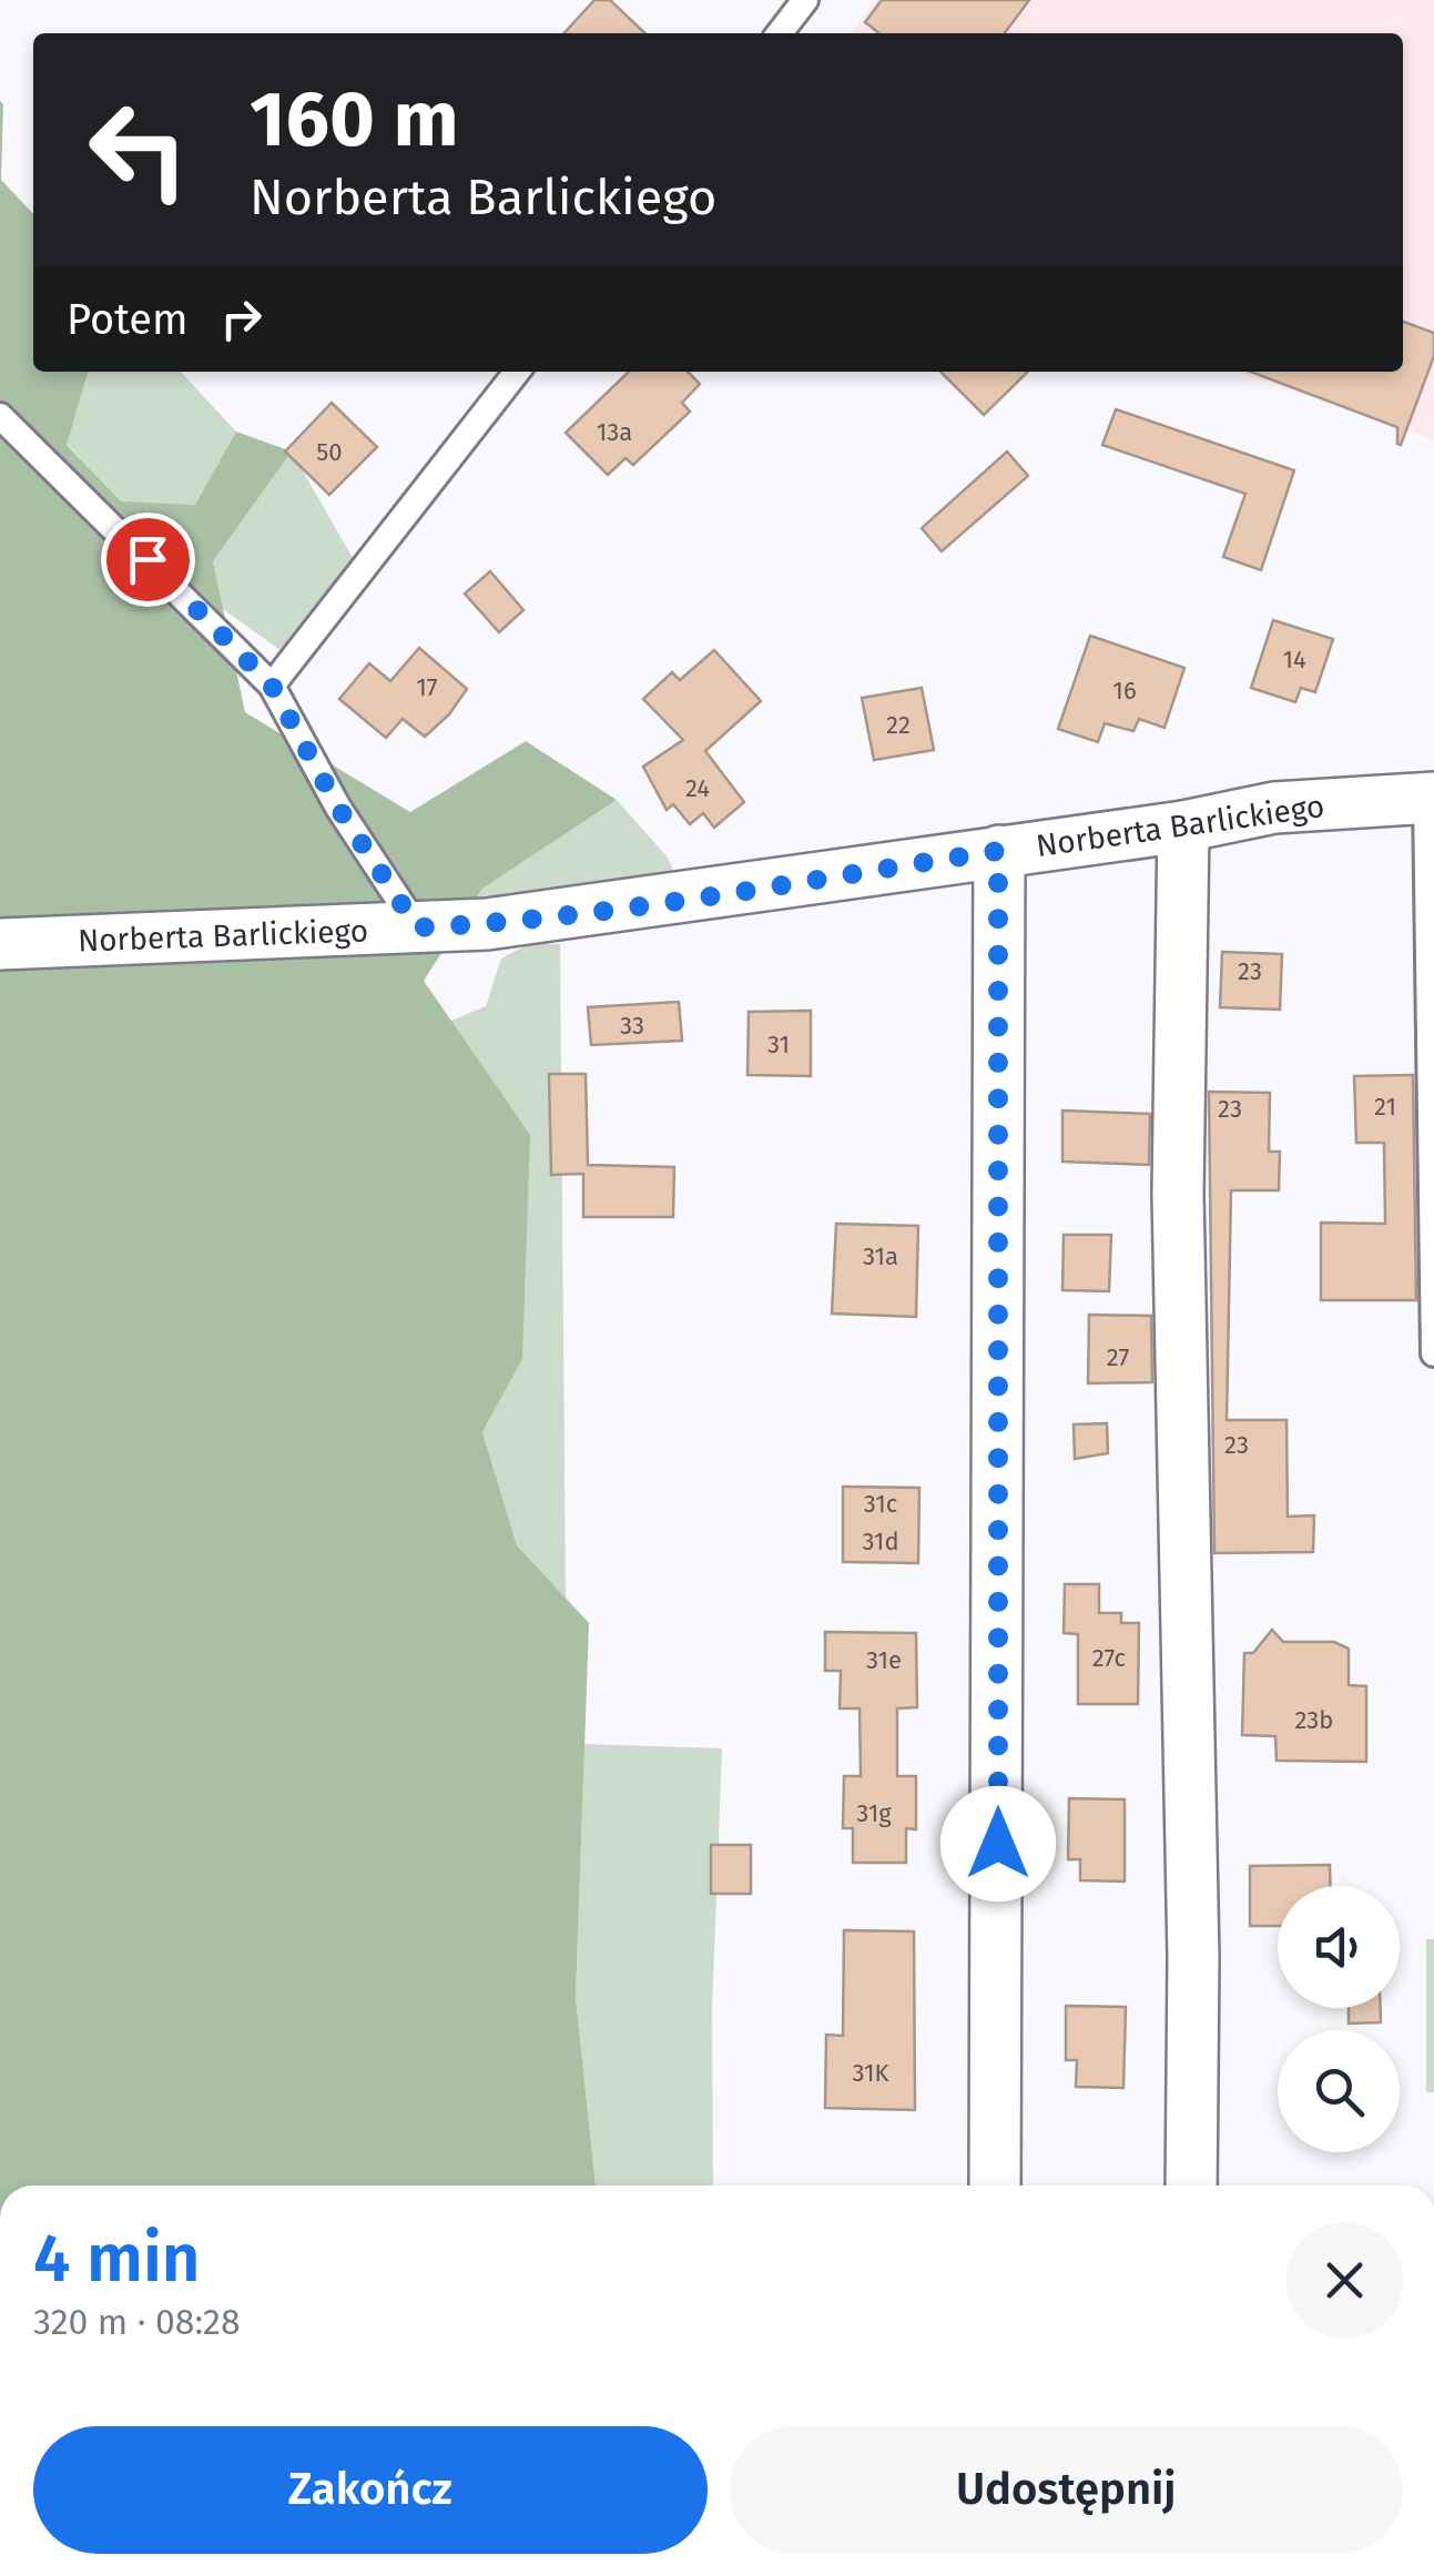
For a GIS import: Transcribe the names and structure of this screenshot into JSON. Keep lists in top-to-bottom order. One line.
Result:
{"streets":{"street":["Norberta Barlickiego"]},"house_numbers":["13a","50","14","17","16","22","24","23","33","31","21","23","31a","27","23","31c","31d","27c","31e","23b","31g","31K"],"page":{"turn":["160 m","Norberta Barlickiego"],"then":"Potem","heading":["4 min","320 m · 08:28"],"buttons":["Zakończ","Udostępnij"]}}
